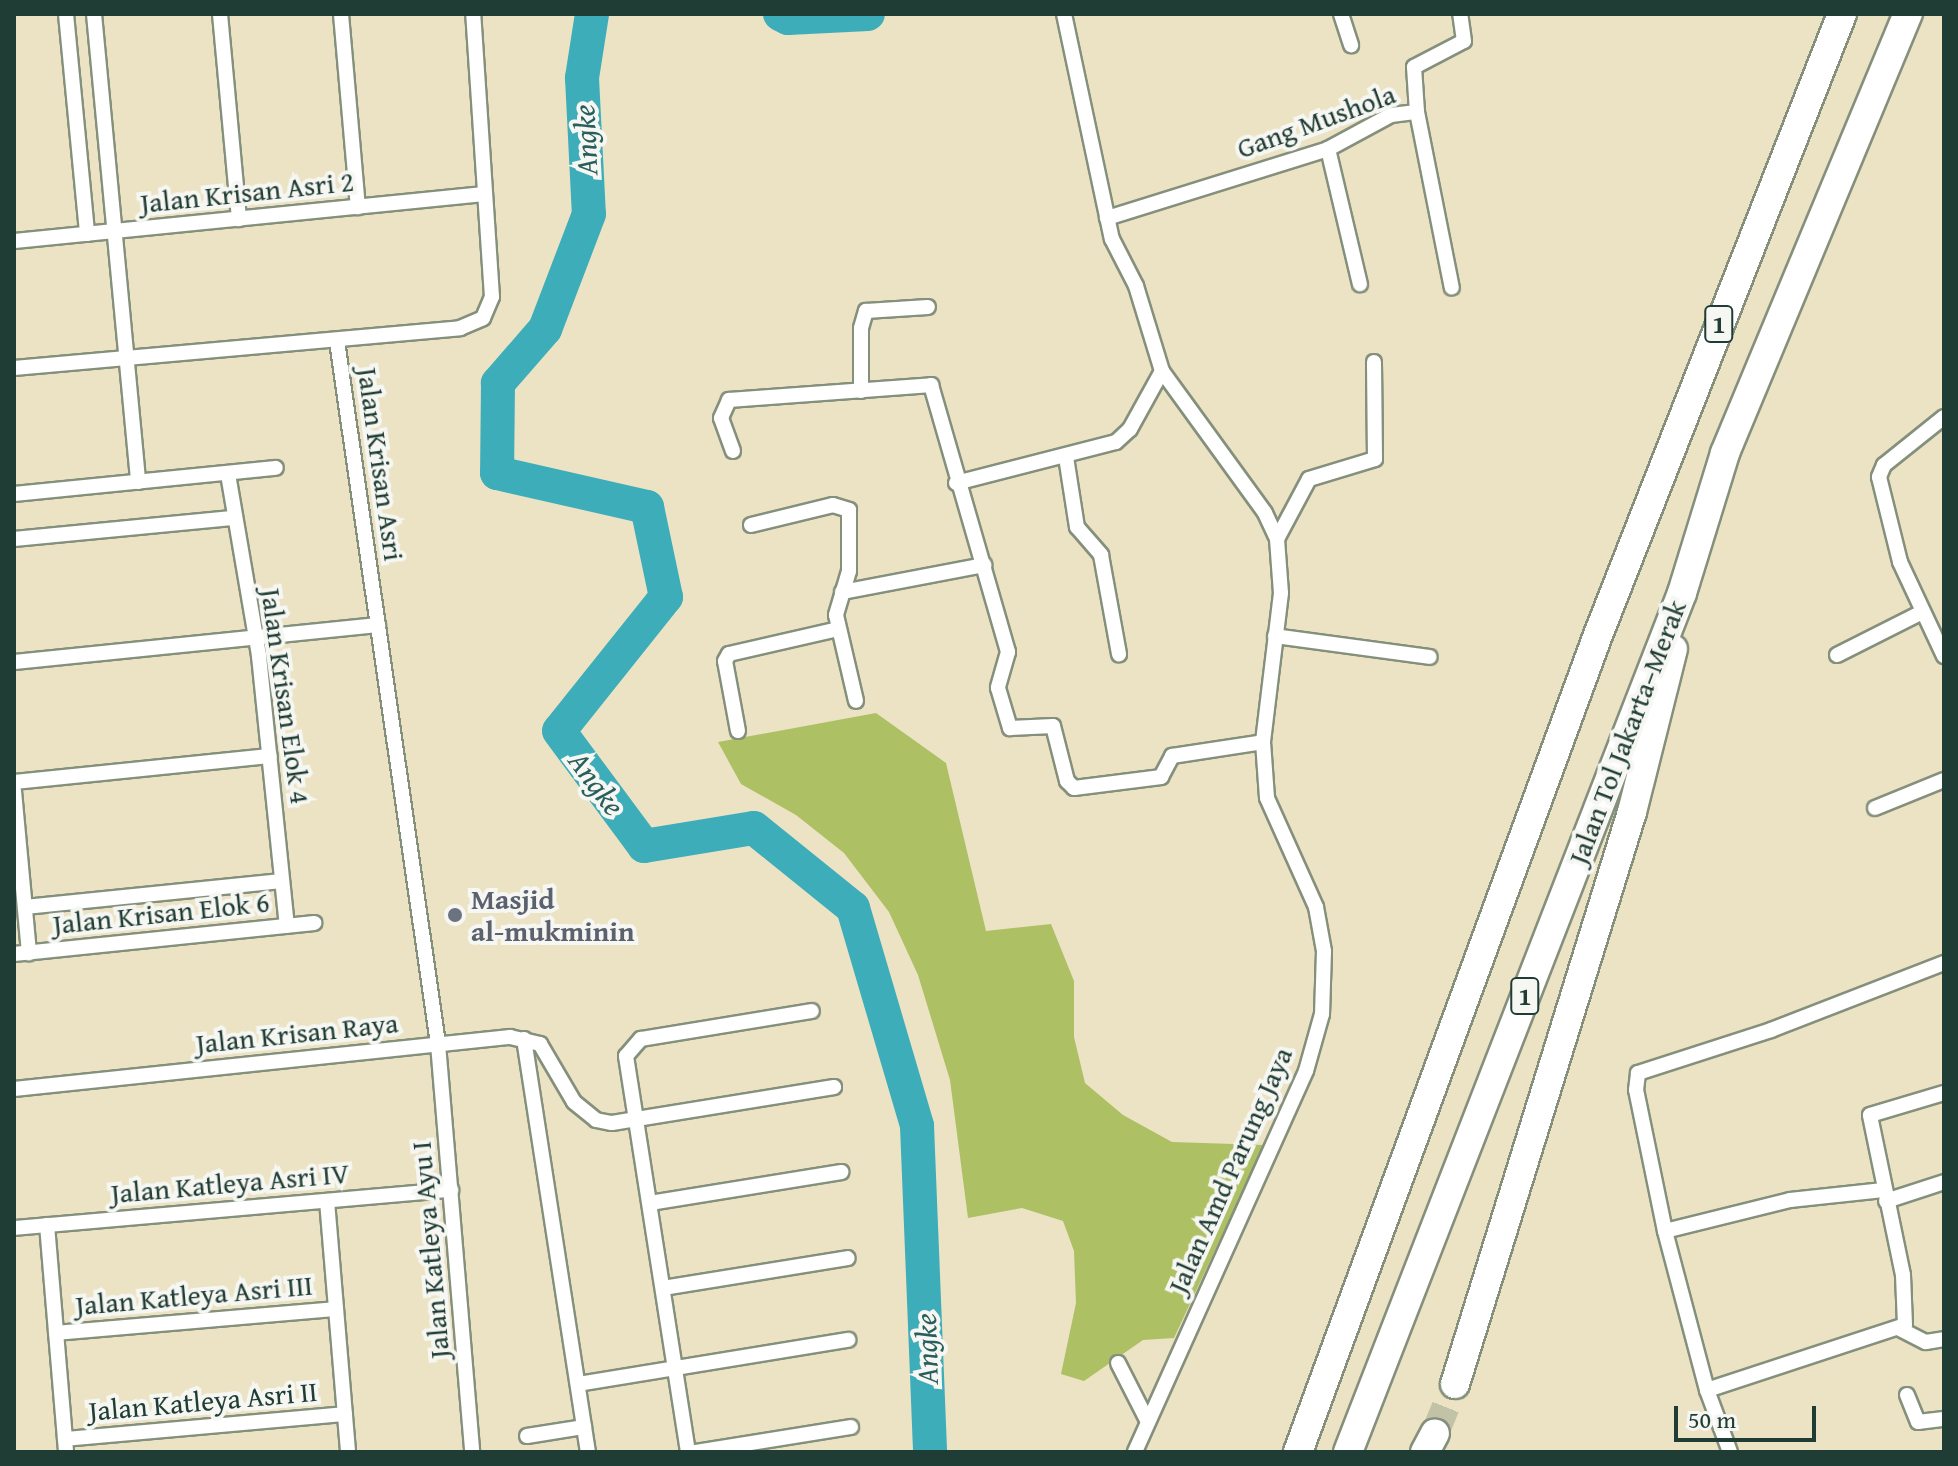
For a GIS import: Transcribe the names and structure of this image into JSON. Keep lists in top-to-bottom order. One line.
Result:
{"streets":{"highway":["1","Jalan Tol Jakarta–Merak"],"street":["Gang Mushola","Jalan Krisan Asri 2","Jalan Krisan Asri","Jalan Krisan Elok 4","Jalan Krisan Elok 6","Jalan Krisan Raya","Jalan Amd Parung Jaya","Jalan Katleya Asri IV","Jalan Katleya Ayu I","Jalan Katleya Asri III","Jalan Katleya Asri II"]},"crossings":[["Gang Mushola","Jalan Amd Parung Jaya"],["Jalan Krisan Asri 2","Jalan Krisan Asri"],["Jalan Krisan Asri","Jalan Krisan Raya"],["Jalan Krisan Asri","Jalan Katleya Ayu I"],["Jalan Krisan Elok 4","Jalan Krisan Elok 6"],["Jalan Krisan Raya","Jalan Katleya Ayu I"],["Jalan Katleya Asri IV","Jalan Katleya Ayu I"]],"water":["Angke"],"places":["Masjid al-mukminin"],"scale_bar":"50 m"}
